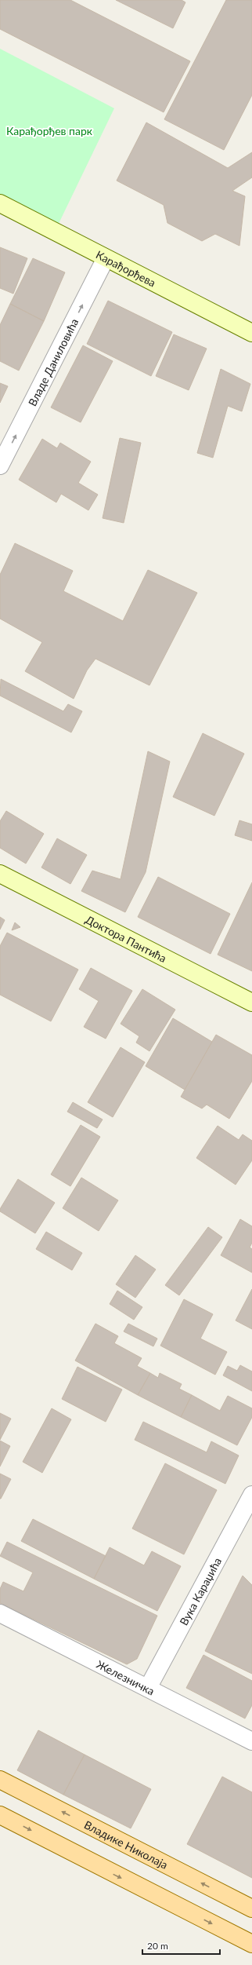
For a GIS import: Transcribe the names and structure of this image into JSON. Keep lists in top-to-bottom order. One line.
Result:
{"streets":{"main road":["Владике Николаја"],"street":["Карађорђева","Владе Даниловића","Доктора Пантића","Вука Караџића","Железничка"]},"crossings":[["Карађорђева","Владе Даниловића"],["Вука Караџића","Железничка"]],"one_way":["Владе Даниловића"],"parks":["Карађорђев парк"],"scale_bar":"20 m"}
